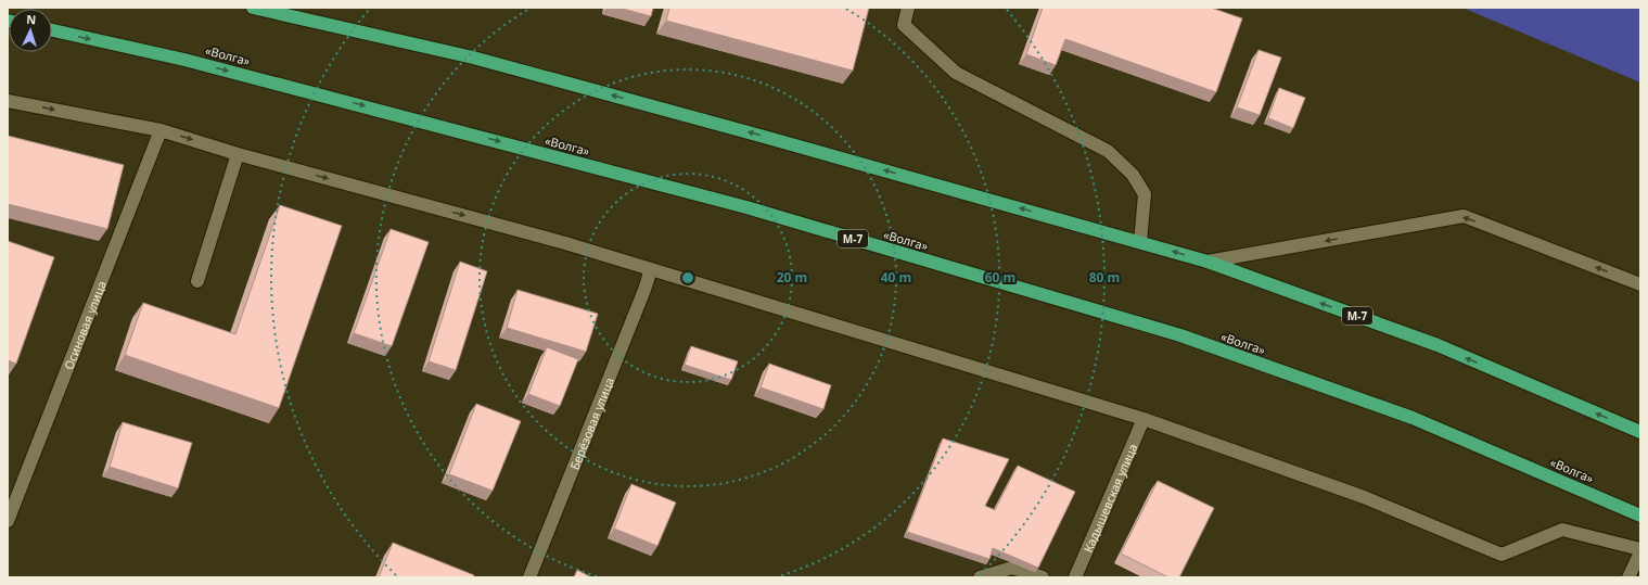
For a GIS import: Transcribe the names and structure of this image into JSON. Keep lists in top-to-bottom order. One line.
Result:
{"streets":{"highway":["«Волга»","М-7"],"street":["Осиновая улица","Берёзовая улица","Кадышевская улица"]},"north":"top","rings":["20 m","40 m","60 m","80 m"]}
